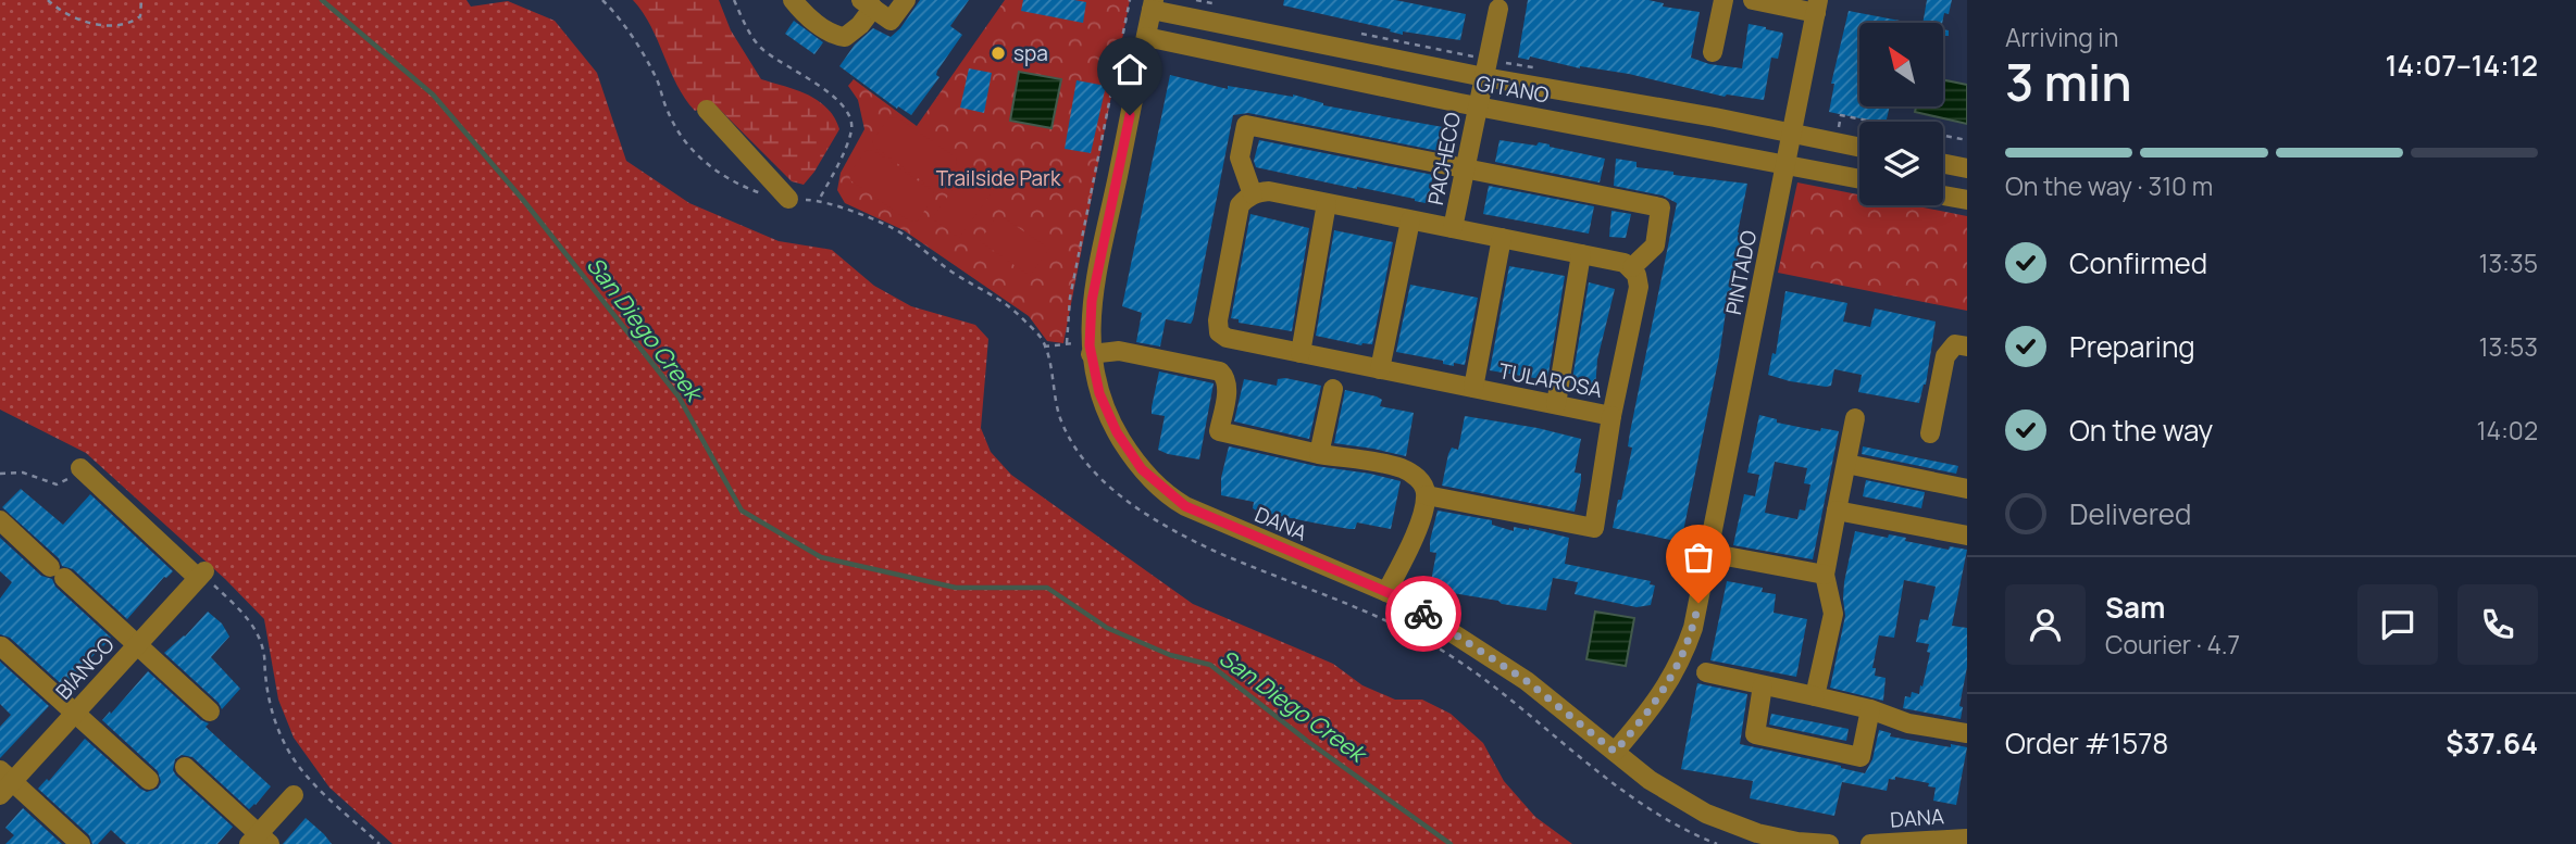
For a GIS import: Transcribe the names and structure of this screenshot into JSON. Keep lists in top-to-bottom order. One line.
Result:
{"streets":{"street":["GITANO","PACHECO","PINTADO","TULAROSA","DANA","BIANCO"]},"crossings":[["GITANO","PACHECO"],["GITANO","PINTADO"],["GITANO","DANA"],["PINTADO","DANA"]],"water":["San Diego Creek"],"parks":["Trailside Park"],"places":["spa"],"north":"top left","page":{"heading":["3 min","Arriving in","14:07–14:12"],"panel":["Sam","Courier · 4.7","Order #1578","$37.64"],"bar":"On the way · 310 m","list":[["Confirmed","13:35"],["Preparing","13:53"],["On the way","14:02"],"Delivered"]}}
